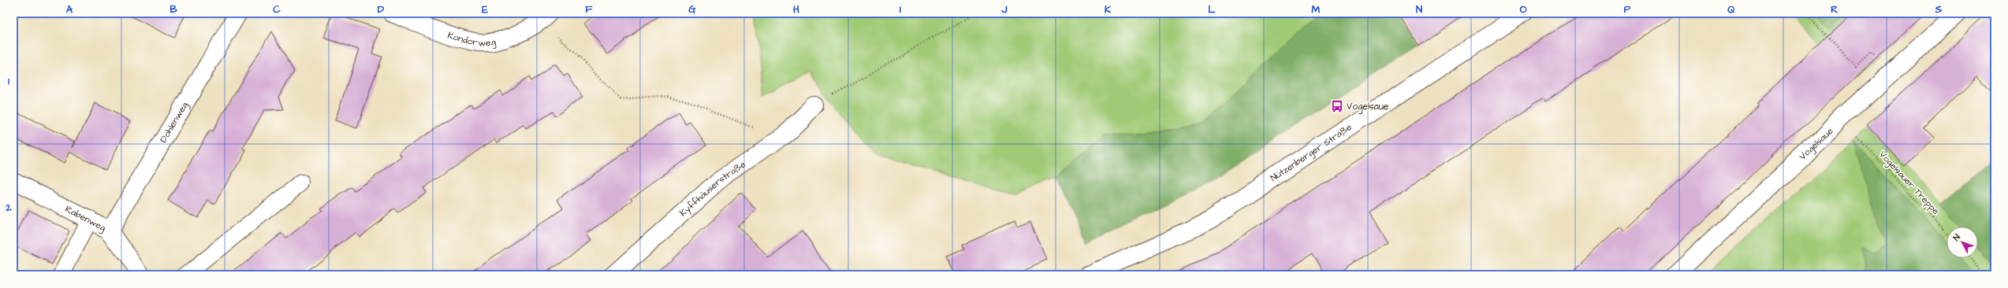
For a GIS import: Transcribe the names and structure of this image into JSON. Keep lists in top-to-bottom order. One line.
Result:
{"streets":{"street":["Kondorweg","Dohlenweg","Vogelsaue","Nützenberger Straße","Kyffhäuserstraße","Rabenweg"],"path":["Vogelsauer Treppe"]},"crossings":[["Dohlenweg","Rabenweg"]],"places":{"bus stop":["Vogelsaue"]},"north":"top left","grid":{"columns":["A","B","C","D","E","F","G","H","I","J","K","L","M","N","O","P","Q","R","S"],"rows":["1","2"]}}
